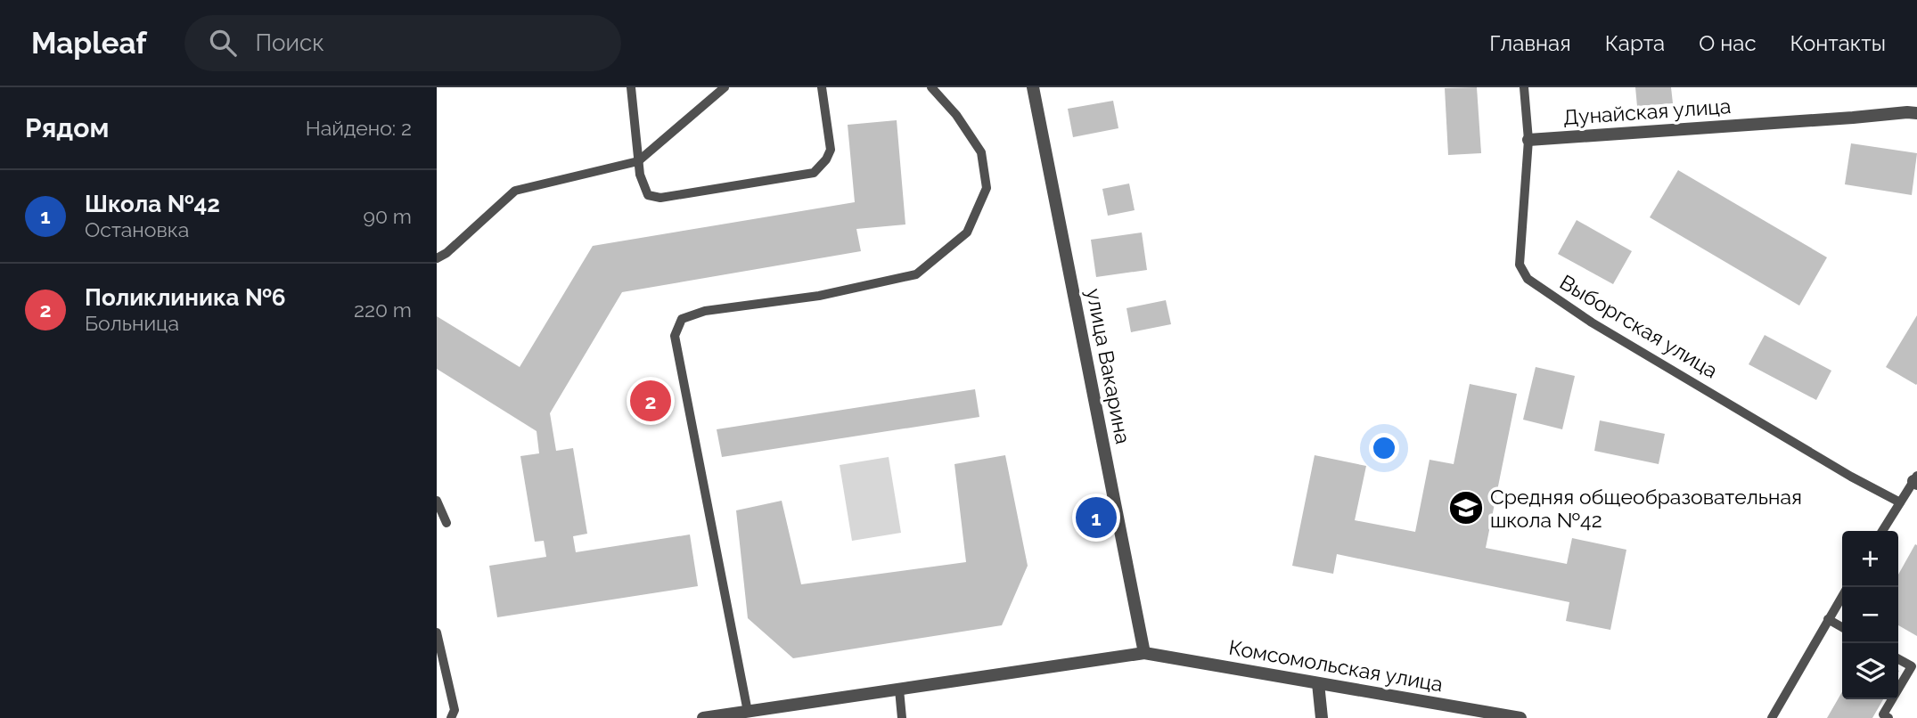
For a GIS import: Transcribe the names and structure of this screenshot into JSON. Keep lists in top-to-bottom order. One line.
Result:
{"streets":{"street":["Дунайская улица","улица Вакарина","Комсомольская улица"],"lane":["Выборгская улица"]},"crossings":[["Дунайская улица","Выборгская улица"],["улица Вакарина","Комсомольская улица"]],"places":{"school or university":["Средняя общеобразовательная школа №42"]},"page":{"header":"Mapleaf","search":"Поиск","nav":["Главная","Карта","О нас","Контакты"],"heading":["Рядом","Найдено: 2"],"list":[{"mark":"1","name":"Школа №42","note":"Остановка","value":"90 m"},{"mark":"2","name":"Поликлиника №6","note":"Больница","value":"220 m"}],"pins":["2","1"],"map_buttons":["+","−"]}}
